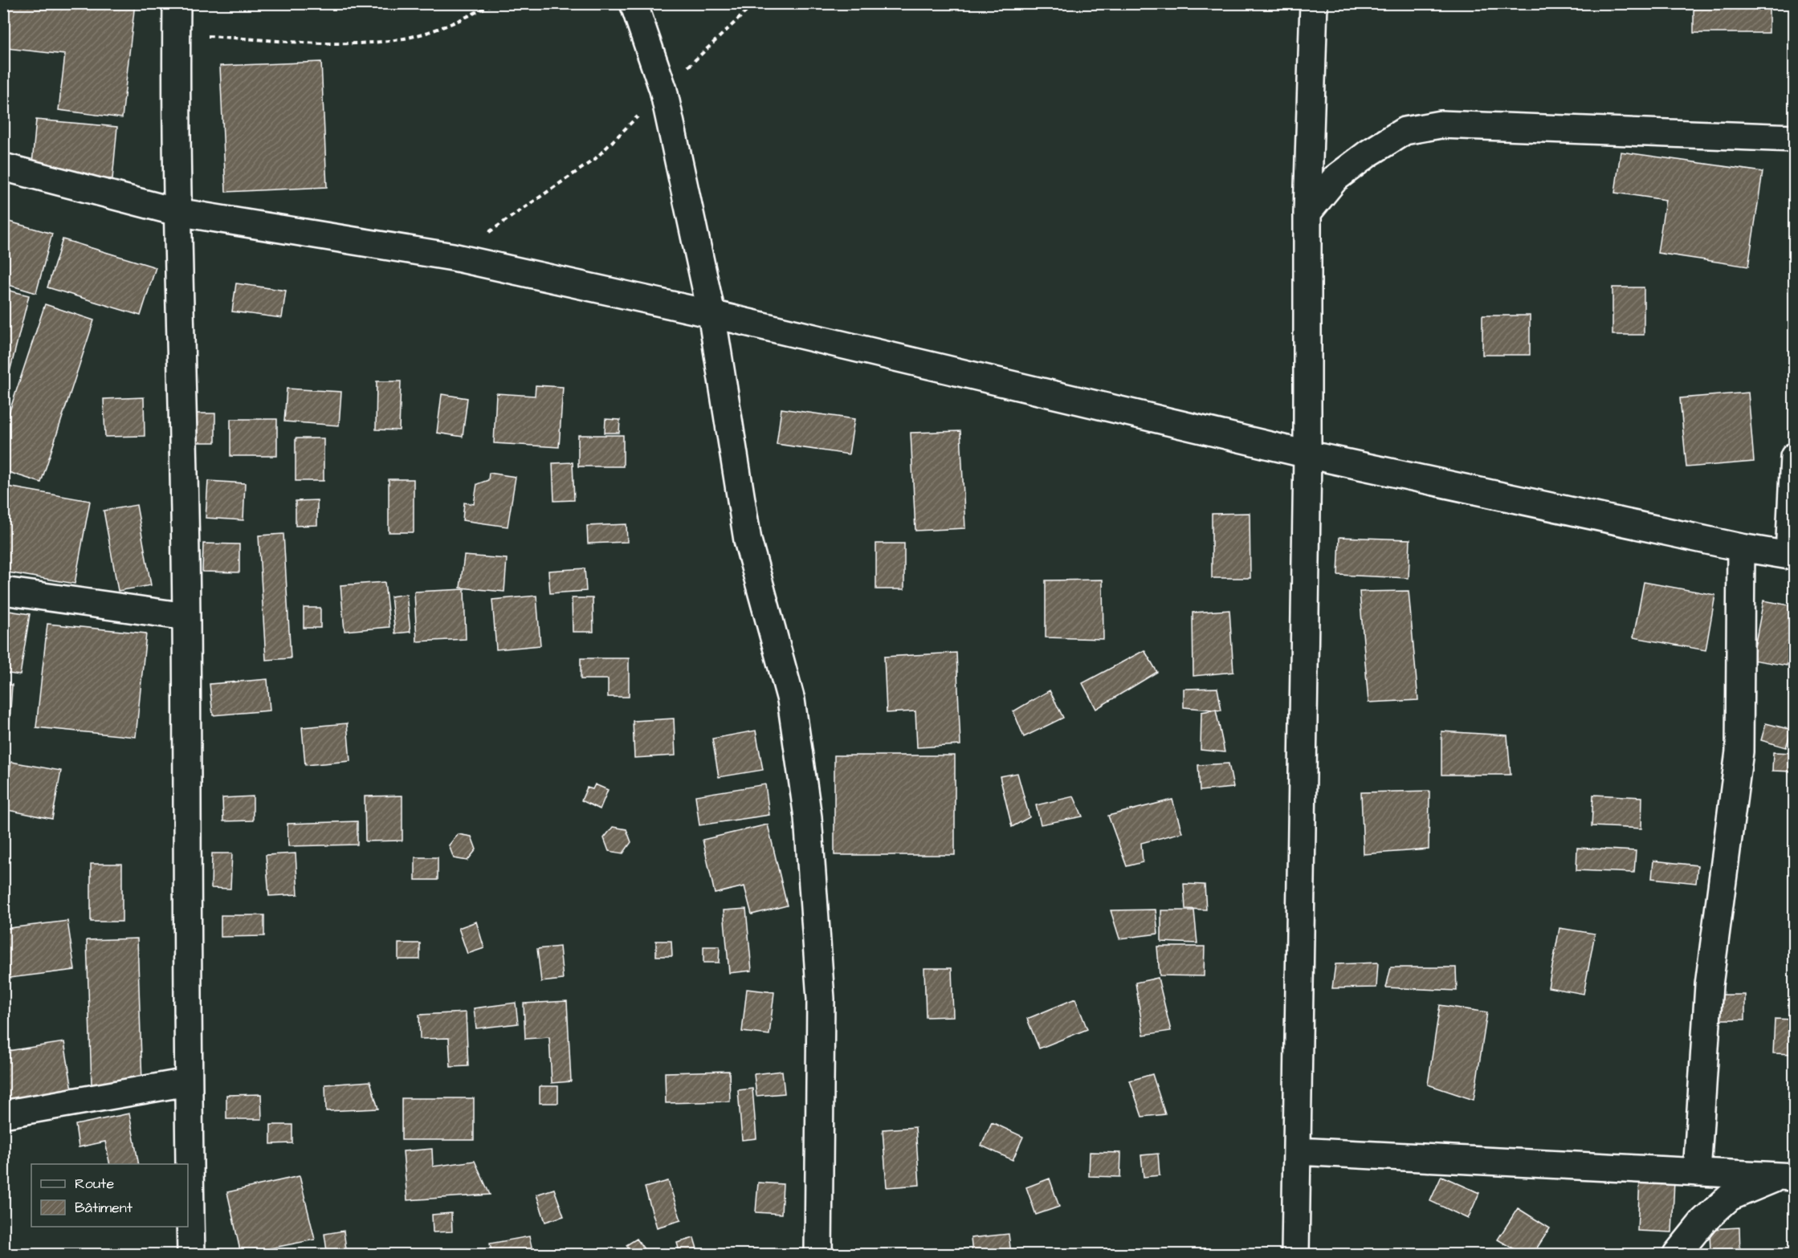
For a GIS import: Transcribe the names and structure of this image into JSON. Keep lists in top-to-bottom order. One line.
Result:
{"legend":["Route","Bâtiment"]}
